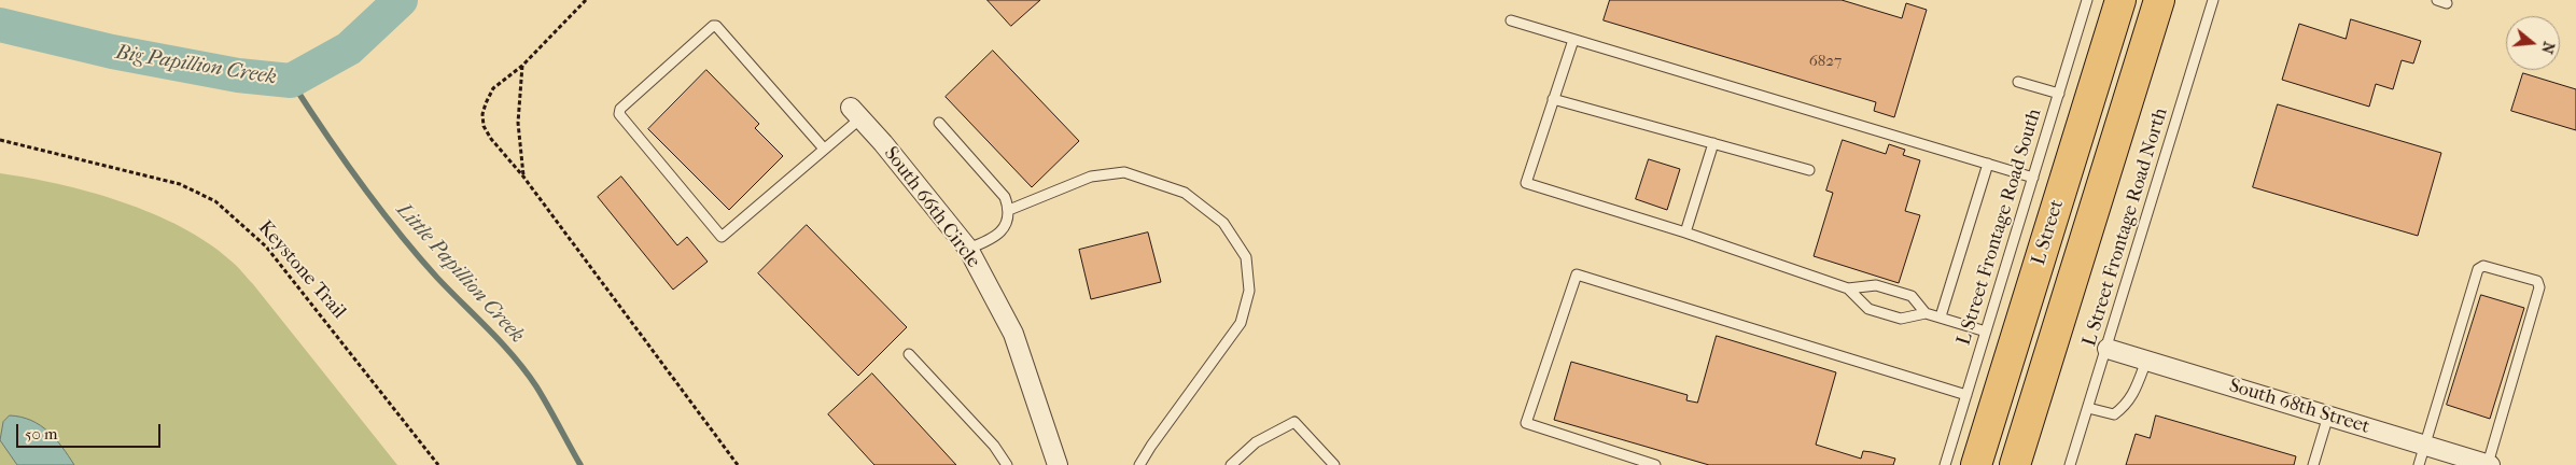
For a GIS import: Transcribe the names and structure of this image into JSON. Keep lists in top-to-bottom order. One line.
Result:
{"streets":{"main road":["L Street"],"street":["South 66th Circle","South 68th Street"],"lane":["L Street Frontage Road South","L Street Frontage Road North"],"path":["Keystone Trail"]},"crossings":[["L Street Frontage Road North","South 68th Street"]],"water":["Big Papillion Creek","Little Papillion Creek"],"house_numbers":["6827"],"scale_bar":"50 m","north":"right"}
